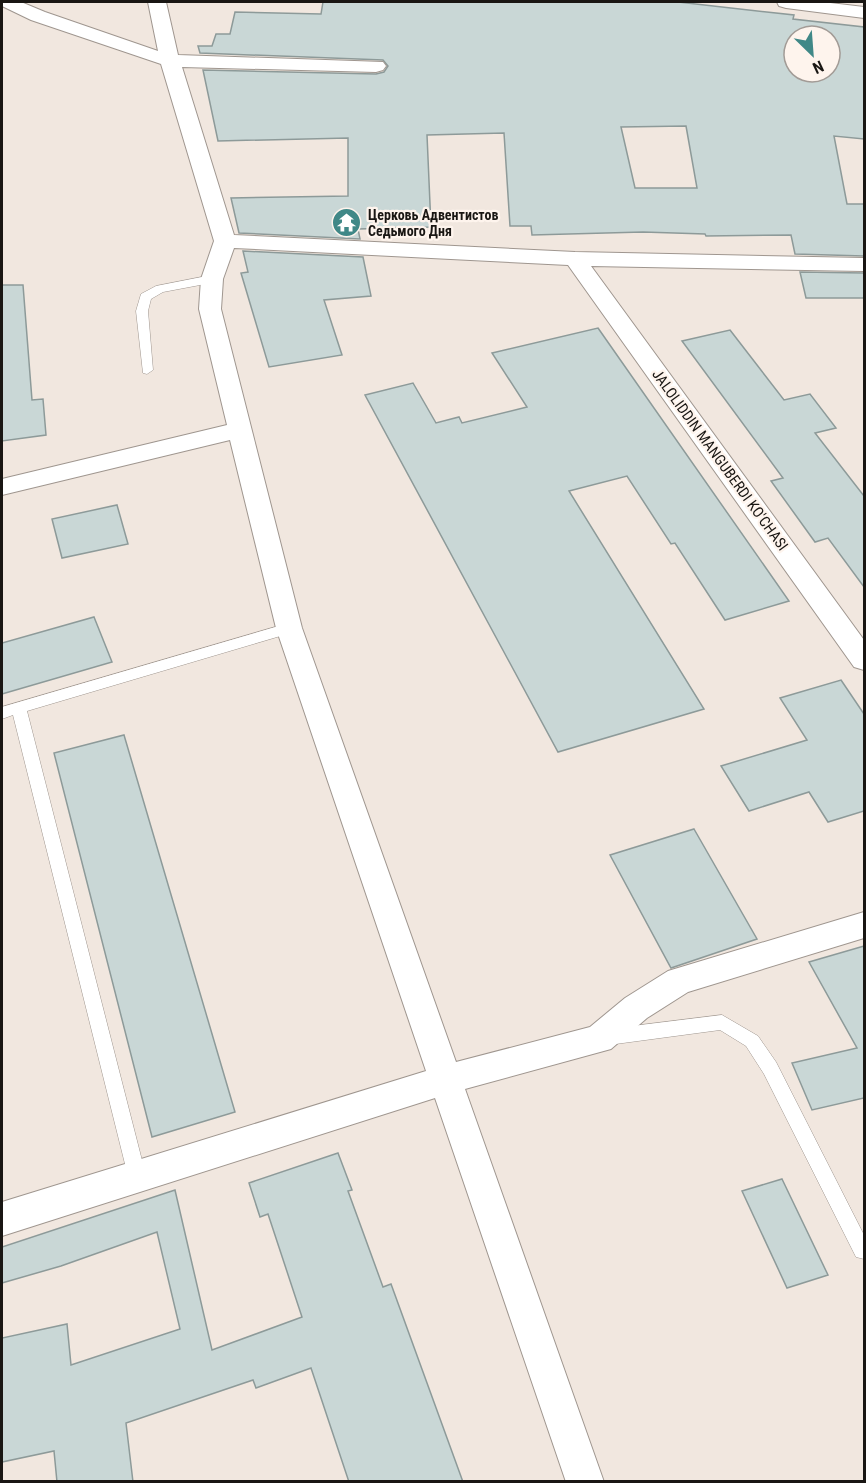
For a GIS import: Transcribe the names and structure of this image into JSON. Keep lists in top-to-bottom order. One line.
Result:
{"streets":{"street":["JALOLIDDIN MANGUBERDI KO'CHASI"]},"places":{"temple":["Церковь Адвентистов Седьмого Дня"]},"north":"bottom right"}
